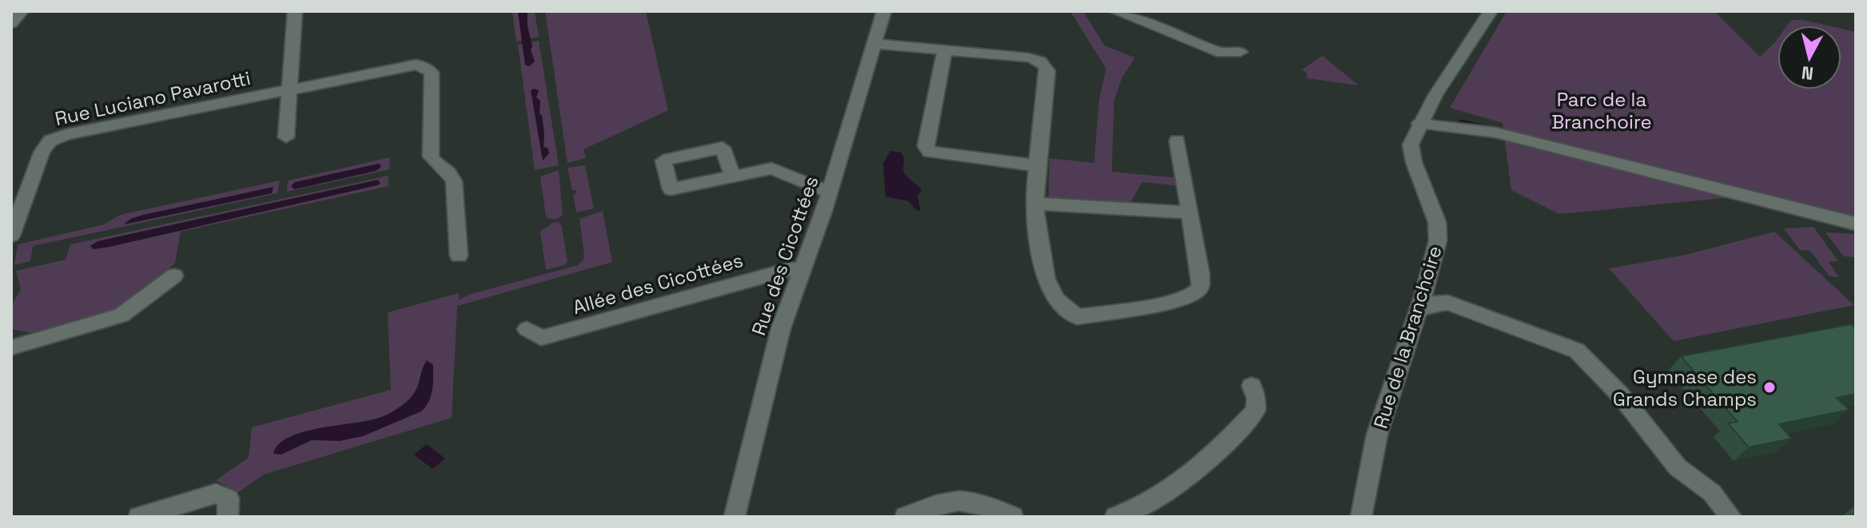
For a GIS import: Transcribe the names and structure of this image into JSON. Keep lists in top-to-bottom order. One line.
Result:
{"streets":{"street":["Rue Luciano Pavarotti","Rue des Cicottées","Allée des Cicottées","Rue de la Branchoire"]},"crossings":[["Rue des Cicottées","Allée des Cicottées"]],"parks":["Parc de la Branchoire"],"places":["Gymnase des Grands Champs"],"north":"bottom"}
